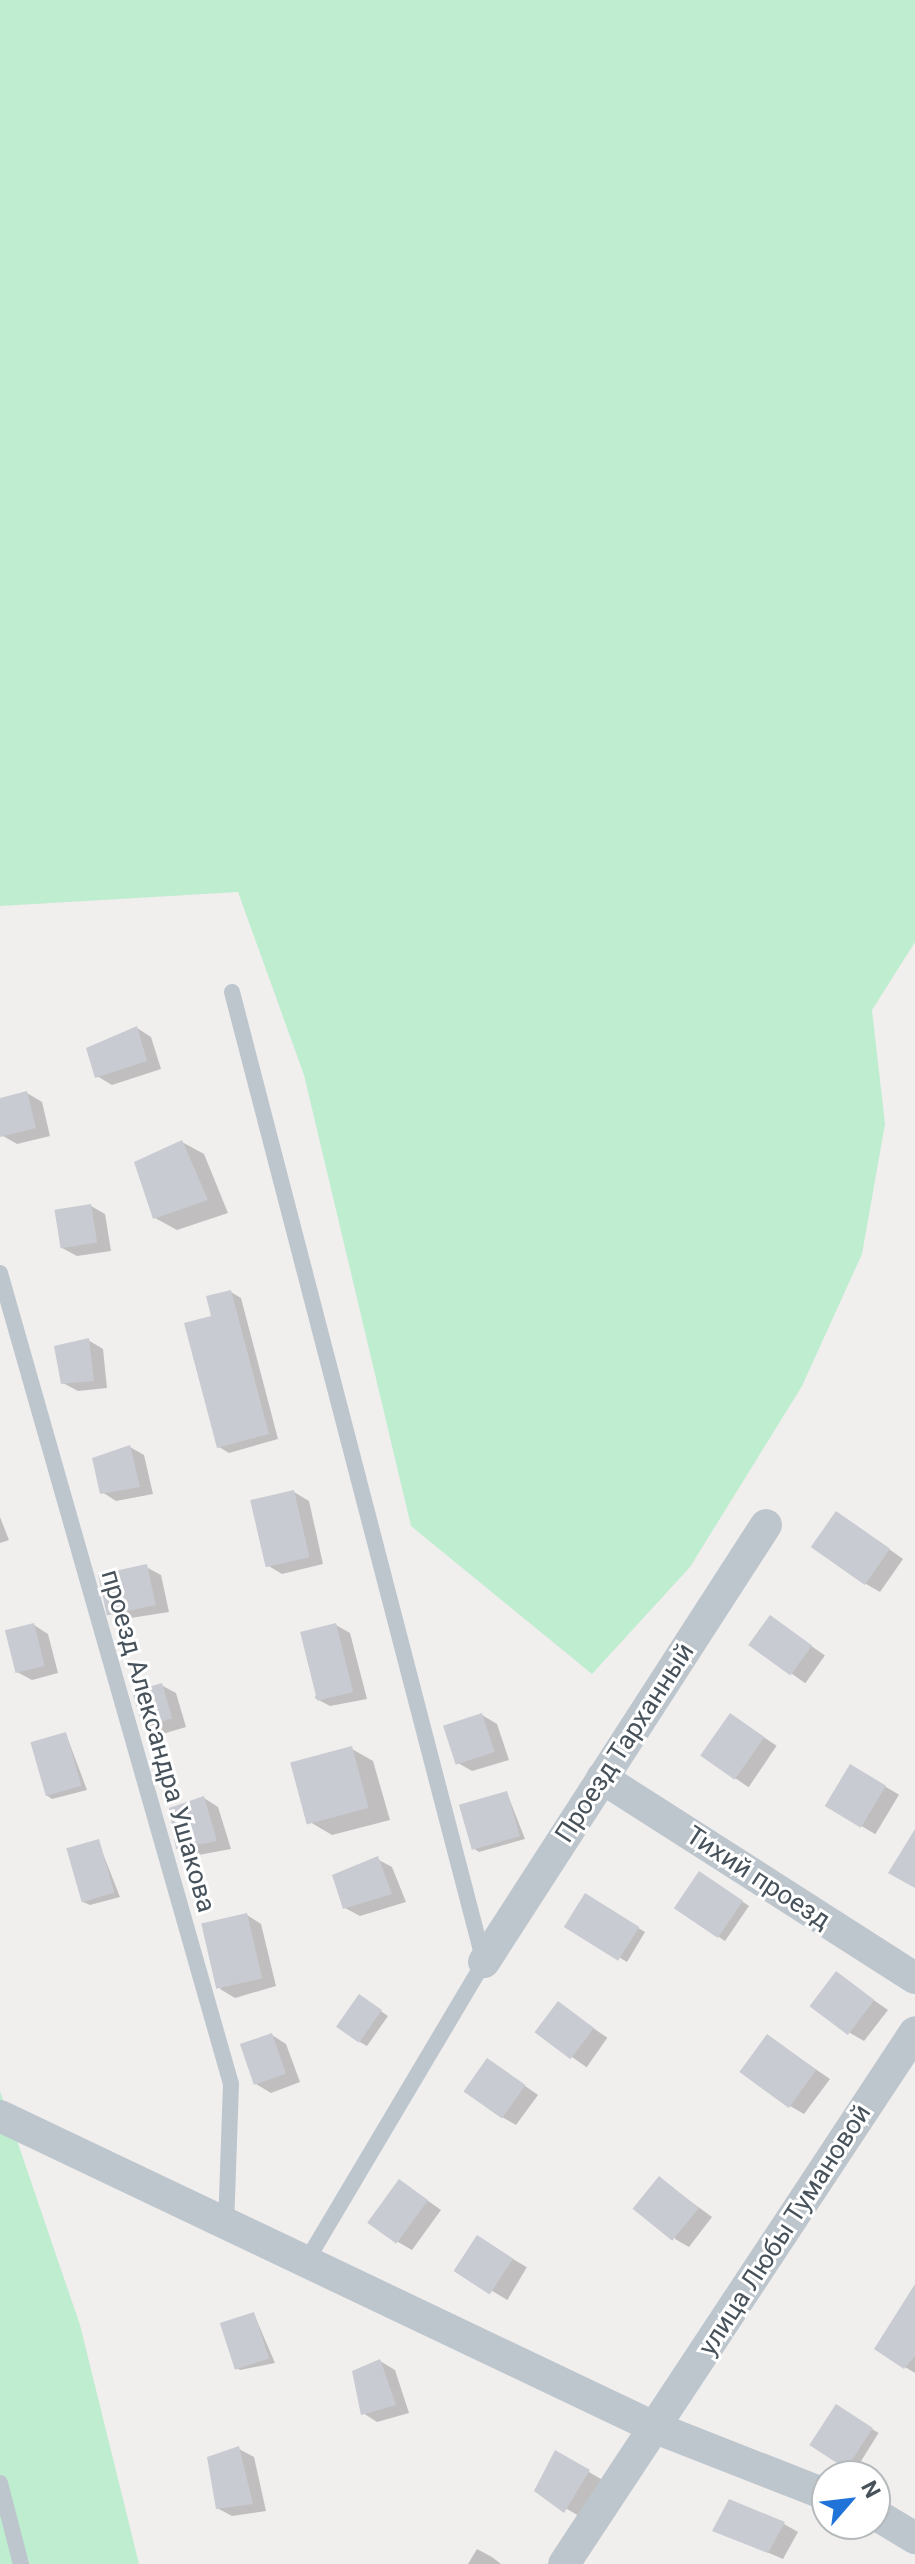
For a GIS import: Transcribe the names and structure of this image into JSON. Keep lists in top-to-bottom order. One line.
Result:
{"streets":{"street":["Проезд Тарханный","Тихий проезд","улица Любы Тумановой"],"lane":["проезд Александра Ушакова"]},"crossings":[["Проезд Тарханный","Тихий проезд"]],"north":"top right"}
